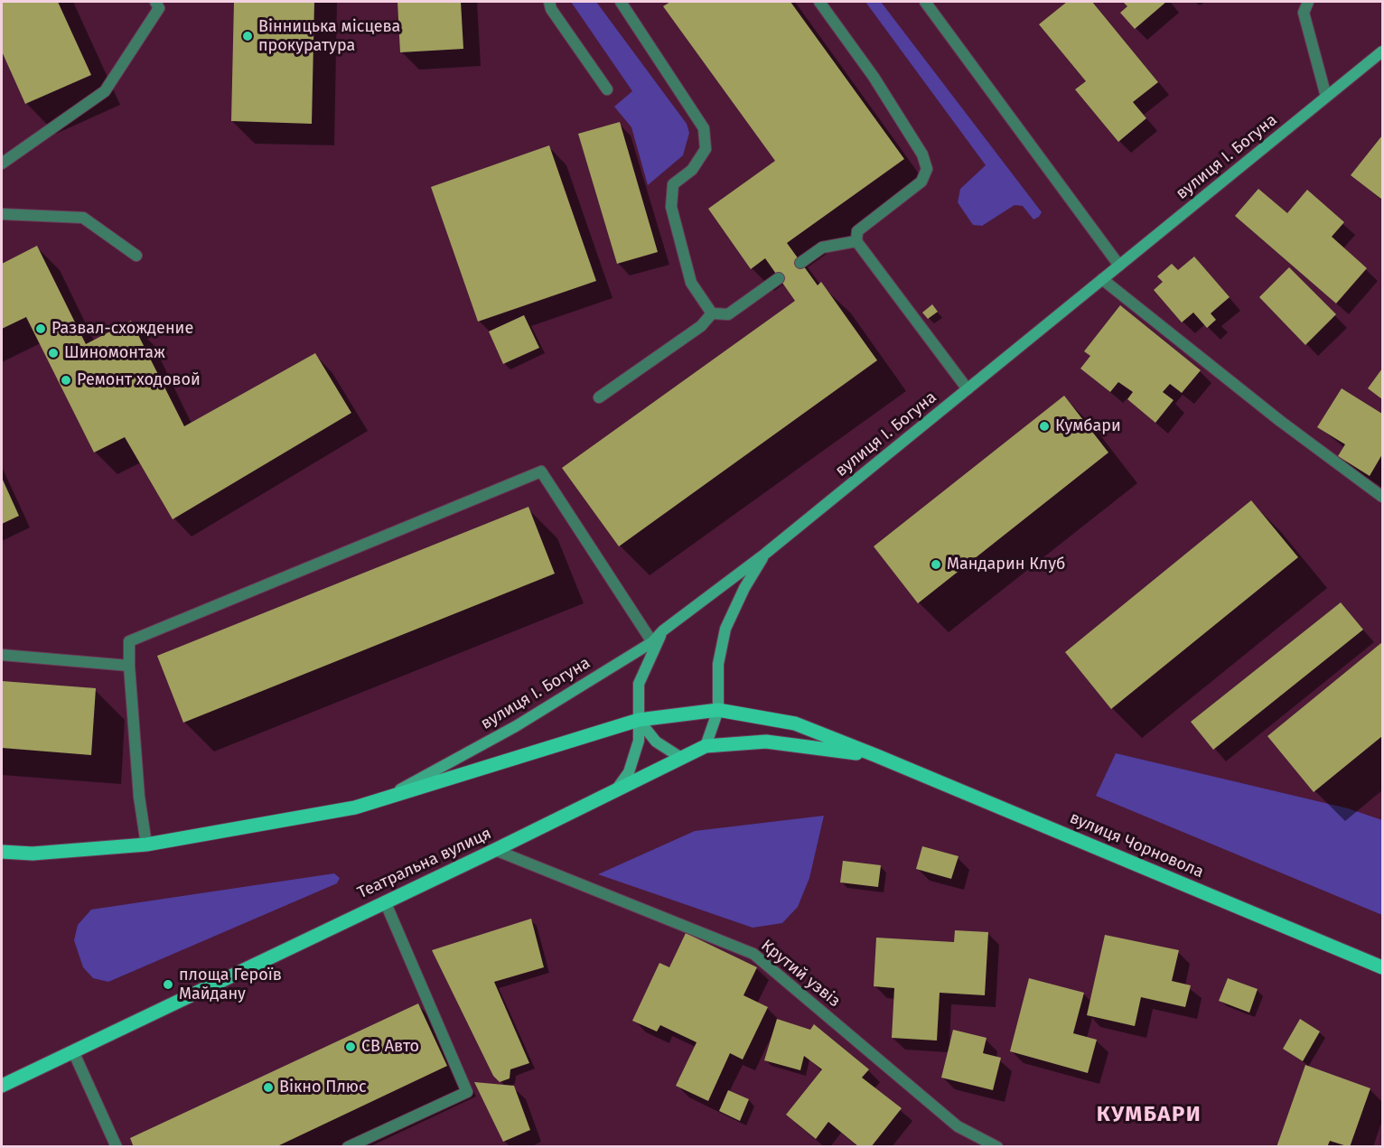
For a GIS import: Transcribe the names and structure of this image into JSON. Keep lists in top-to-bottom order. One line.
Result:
{"streets":{"main road":["вулиця Чорновола","Театральна вулиця"],"street":["вулиця І. Богуна","Крутий узвіз"]},"crossings":[["вулиця Чорновола","Театральна вулиця"],["Театральна вулиця","Крутий узвіз"]],"districts":["КУМБАРИ"],"places":["Вінницька місцева прокуратура","Развал-схождение","Шиномонтаж","Ремонт ходовой","Кумбари","Мандарин Клуб","площа Героїв Майдану","СВ Авто","Вікно Плюс"]}
